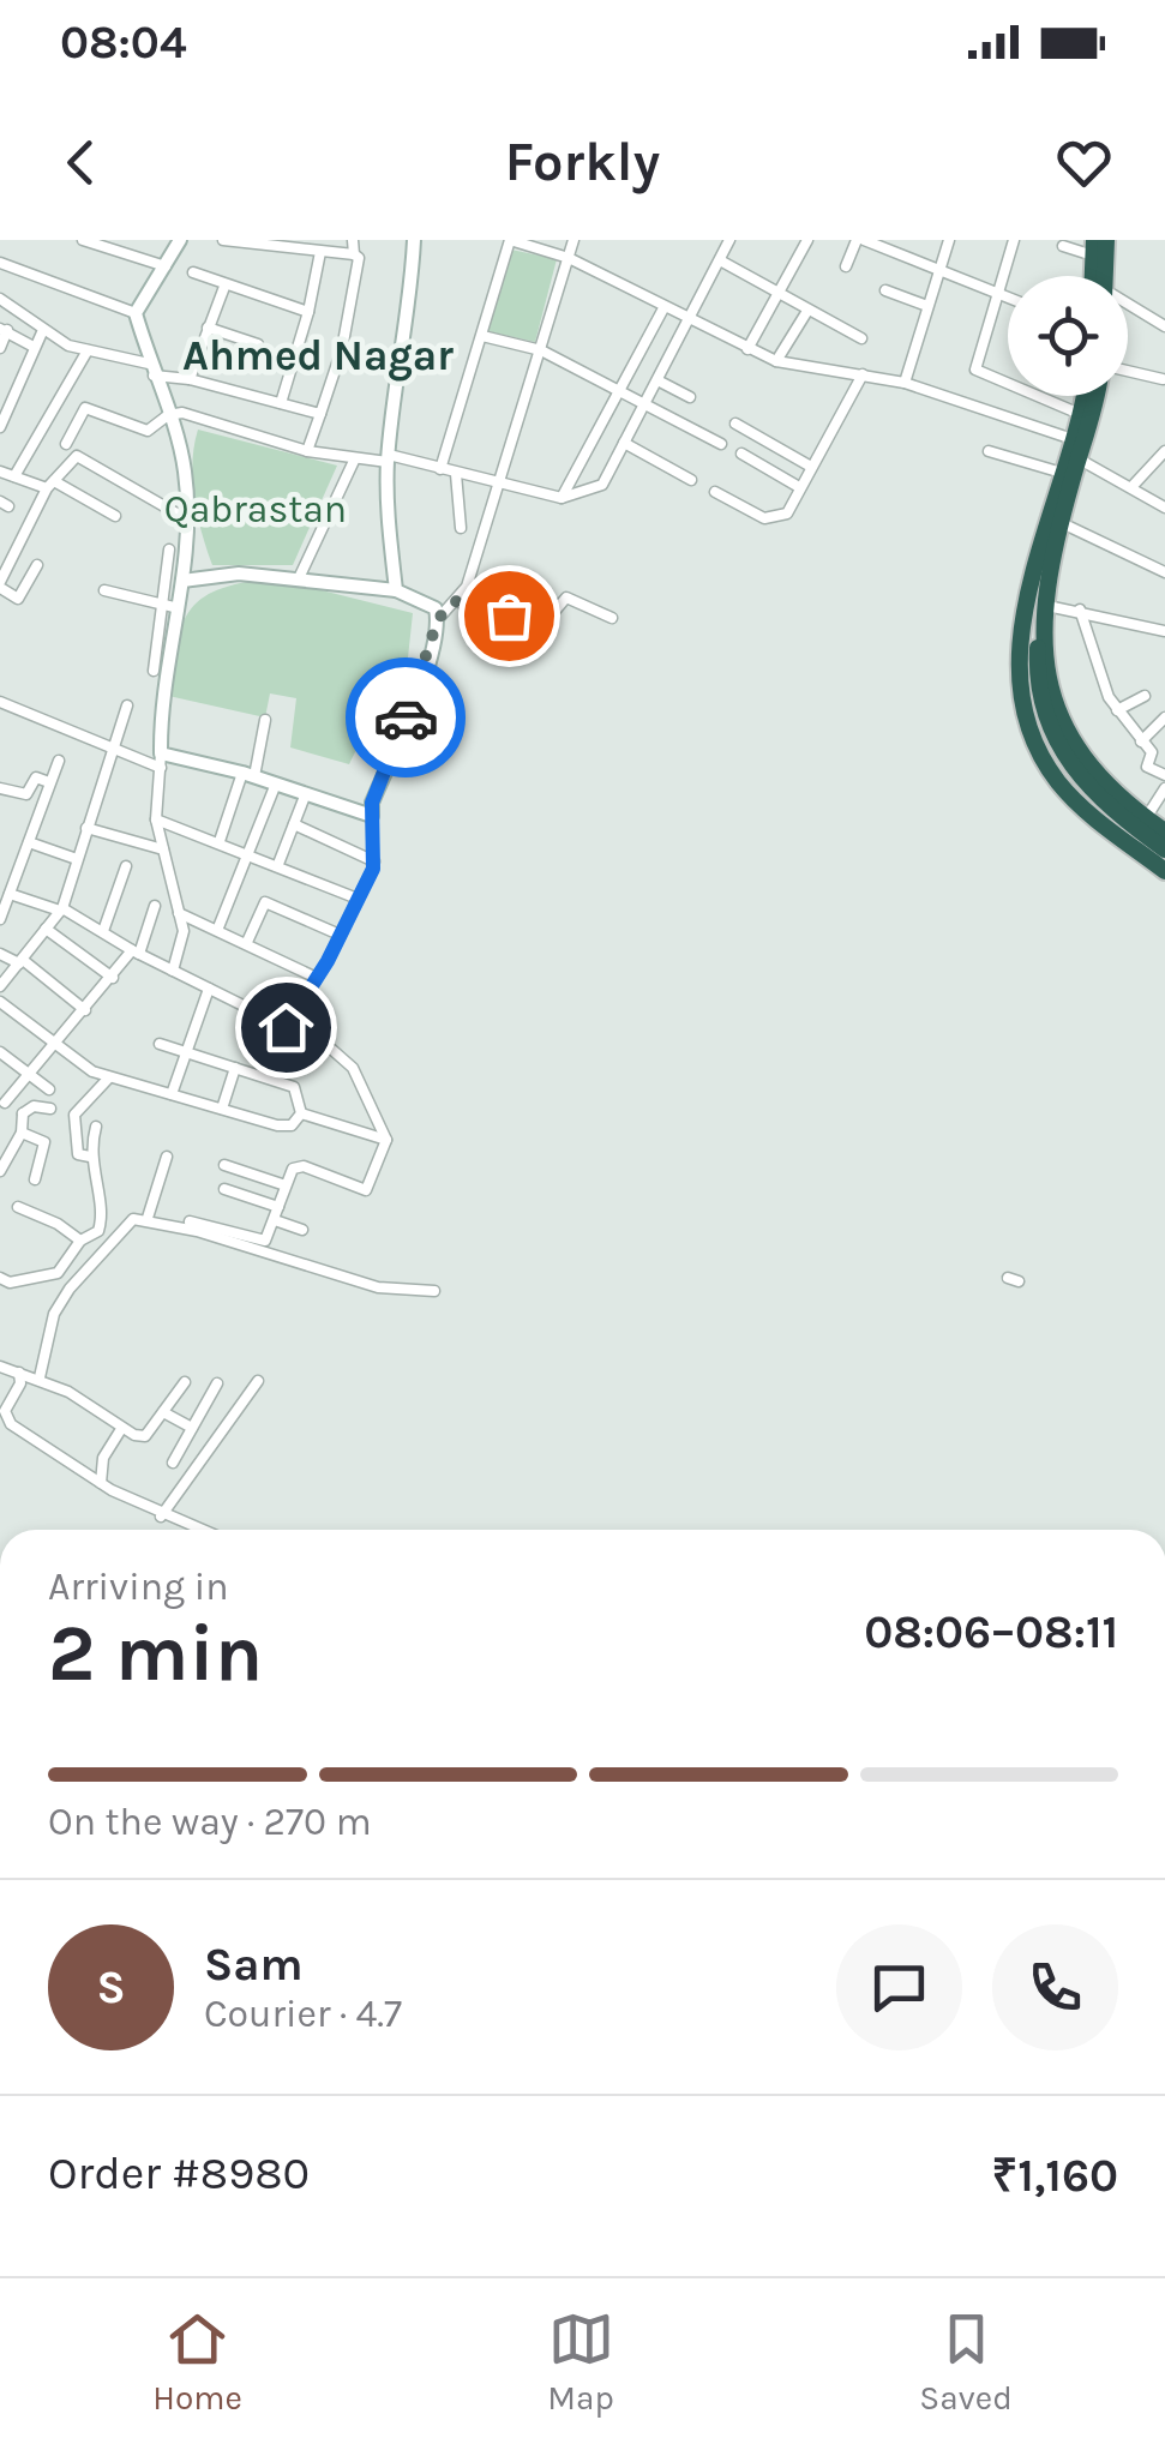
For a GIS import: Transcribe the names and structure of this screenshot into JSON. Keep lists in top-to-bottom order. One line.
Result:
{"districts":["Ahmed Nagar"],"parks":["Qabrastan"],"page":{"status":"08:04","header":"Forkly","heading":["2 min","Arriving in","08:06–08:11"],"panel":["Sam","Courier · 4.7","Order #8980","₹1,160"],"bar":"On the way · 270 m","round":"S","tabs":["Home","Map","Saved"]}}
